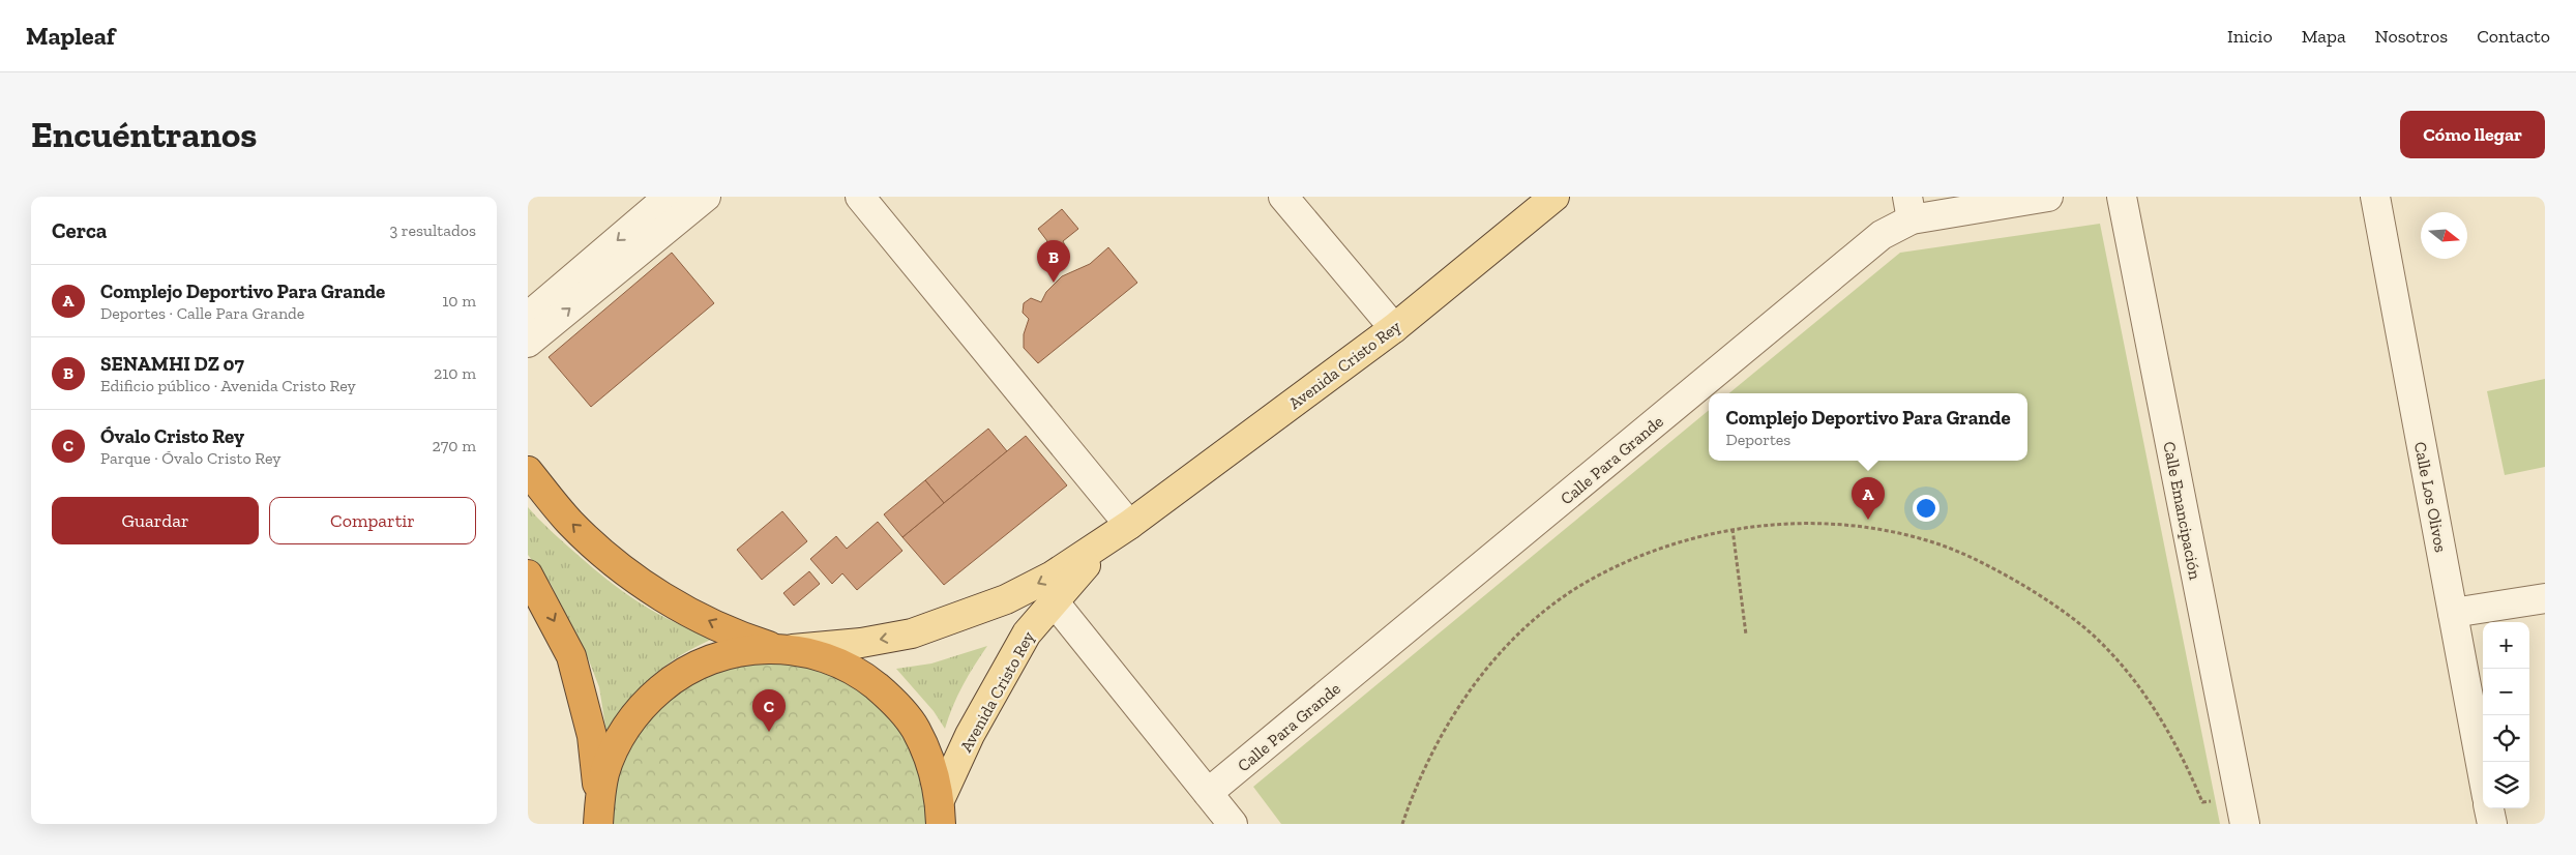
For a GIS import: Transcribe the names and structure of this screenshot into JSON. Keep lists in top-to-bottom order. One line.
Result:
{"streets":{"main road":["Avenida Cristo Rey"],"street":["Calle Para Grande","Calle Los Olivos","Calle Emancipación"]},"north":"right","page":{"header":"Mapleaf","nav":["Inicio","Mapa","Nosotros","Contacto"],"buttons":["Cómo llegar",["Guardar","Compartir"]],"title":"Encuéntranos","heading":["Cerca","3 resultados"],"pins":["B","A","C"],"list":[{"mark":"A","name":"Complejo Deportivo Para Grande","note":"Deportes · Calle Para Grande","value":"10 m"},{"mark":"B","name":"SENAMHI DZ 07","note":"Edificio público · Avenida Cristo Rey","value":"210 m"},{"mark":"C","name":"Óvalo Cristo Rey","note":"Parque · Óvalo Cristo Rey","value":"270 m"}],"popup":["Complejo Deportivo Para Grande","Deportes"],"map_buttons":["+","−"]}}
